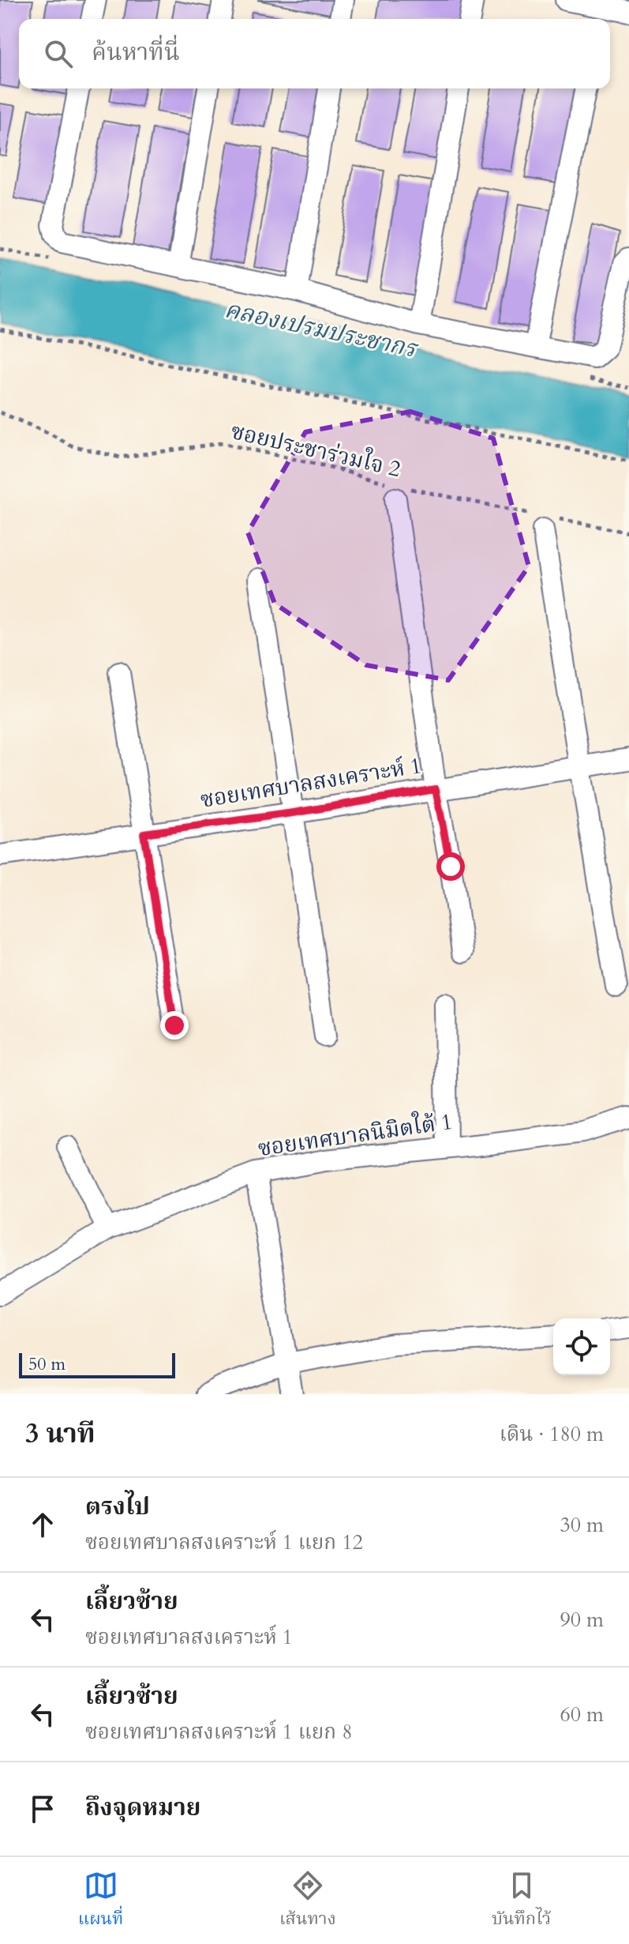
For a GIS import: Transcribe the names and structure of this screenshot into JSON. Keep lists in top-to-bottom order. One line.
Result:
{"streets":{"street":["ซอยเทศบาลสงเคราะห์ 1","ซอยเทศบาลนิมิตใต้ 1"],"path":["ซอยประชาร่วมใจ 2"]},"water":["คลองเปรมประชากร"],"scale_bar":"50 m","page":{"search":"ค้นหาที่นี่","scale":"50 m","heading":["3 นาที","เดิน · 180 m"],"list":[["ตรงไป","ซอยเทศบาลสงเคราะห์ 1 แยก 12","30 m"],["เลี้ยวซ้าย","ซอยเทศบาลสงเคราะห์ 1","90 m"],["เลี้ยวซ้าย","ซอยเทศบาลสงเคราะห์ 1 แยก 8","60 m"],"ถึงจุดหมาย"],"nav":["แผนที่","เส้นทาง","บันทึกไว้"]}}
